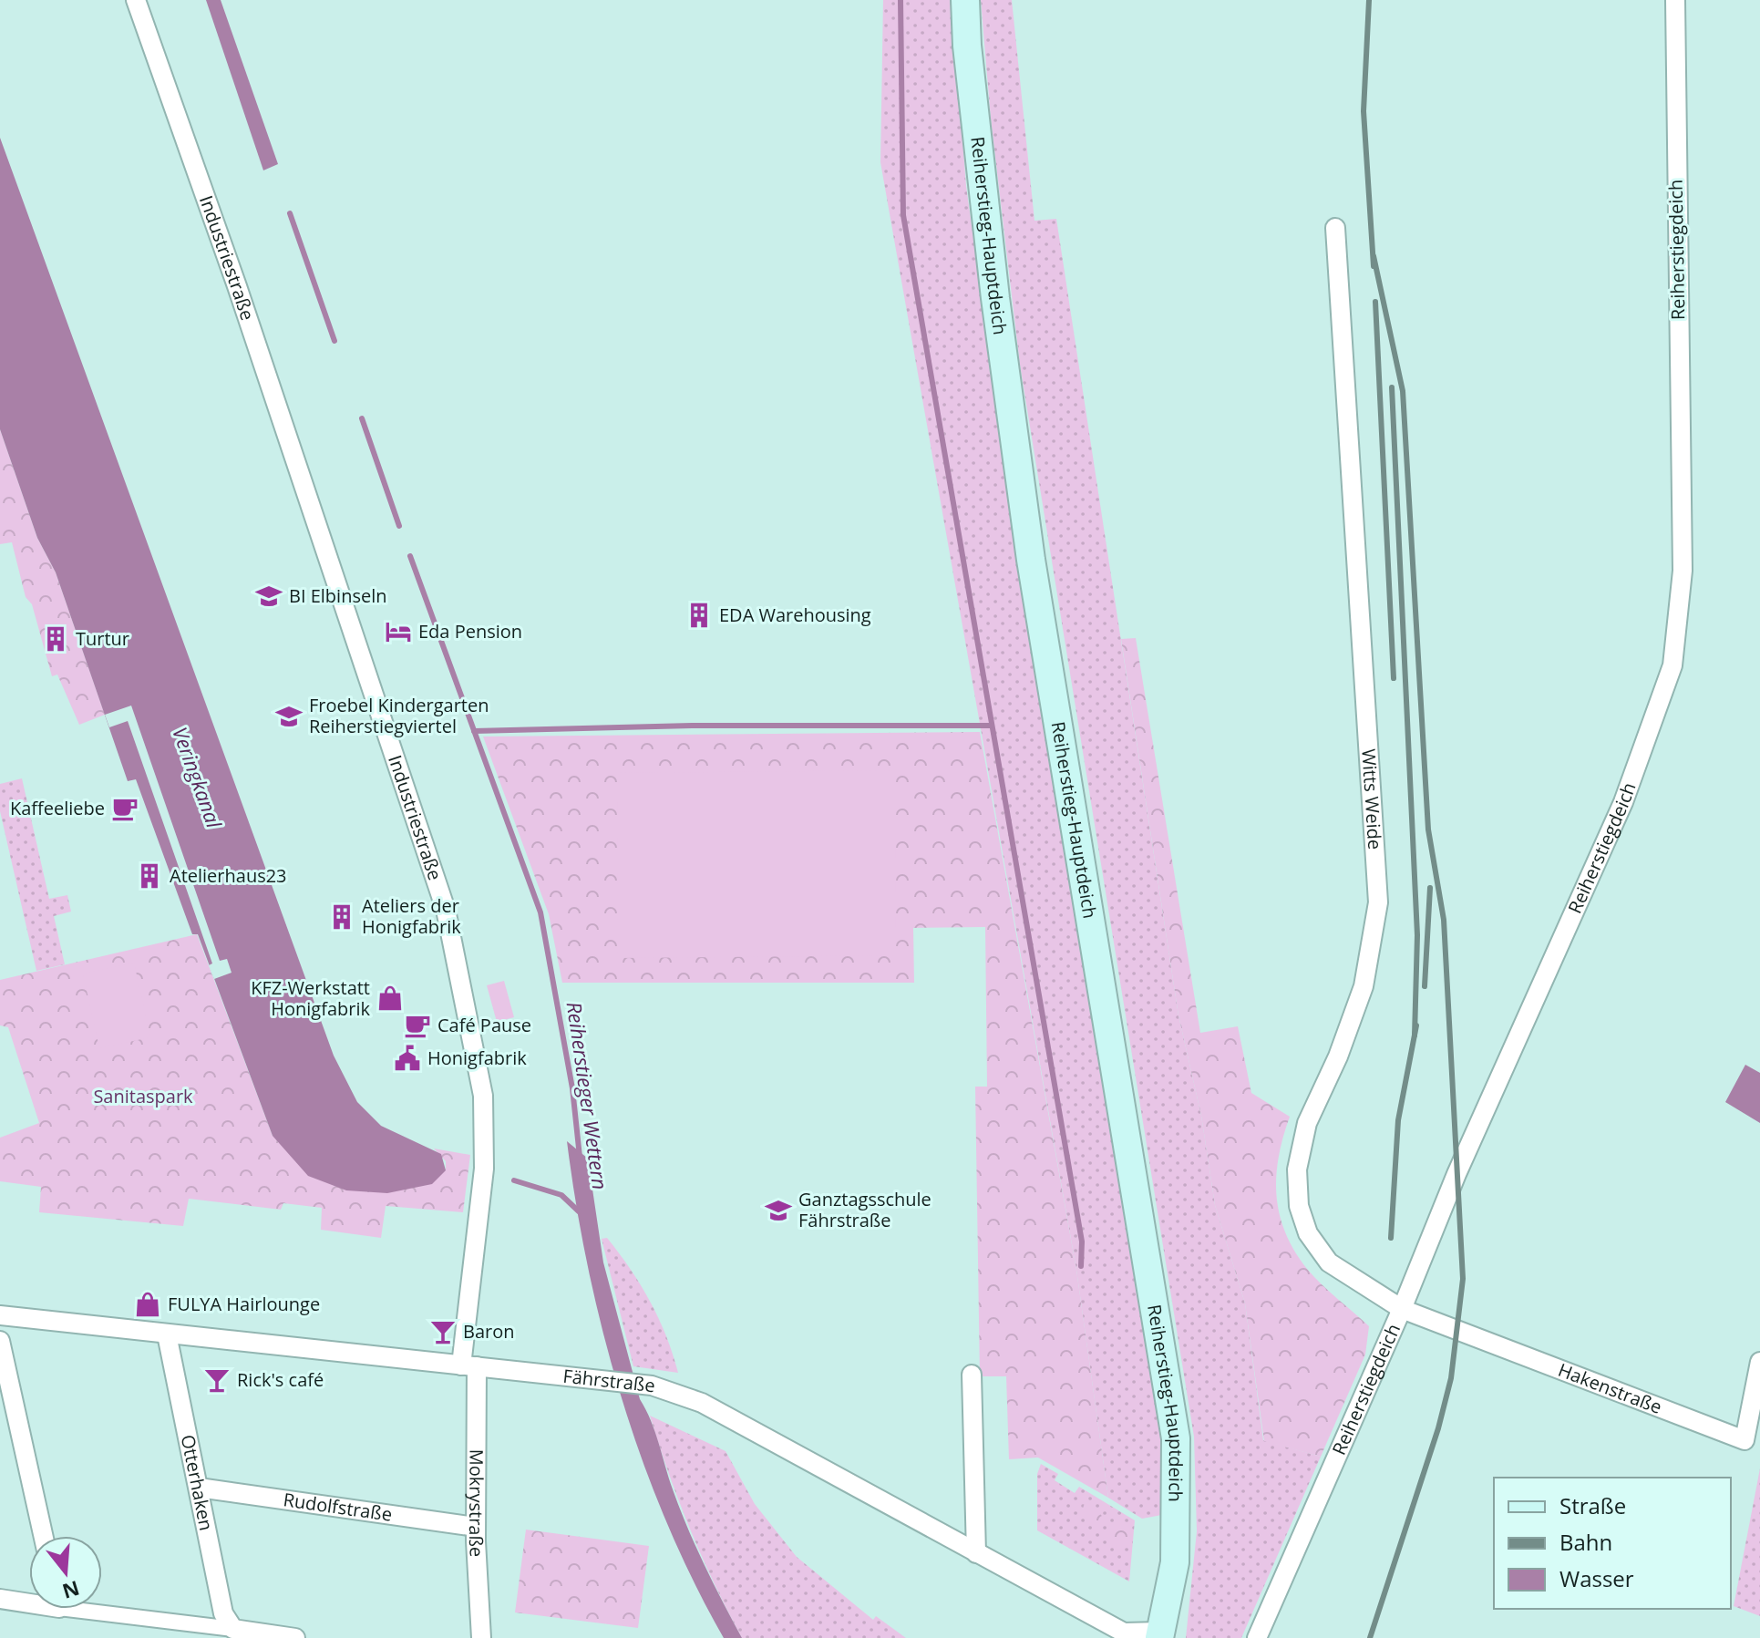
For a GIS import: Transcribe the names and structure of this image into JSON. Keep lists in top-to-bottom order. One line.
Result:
{"streets":{"main road":["Reiherstieg-Hauptdeich"],"street":["Reiherstiegdeich","Industriestraße","Witts Weide","Fährstraße","Hakenstraße","Otterhaken","Mokrystraße","Rudolfstraße"]},"crossings":[["Reiherstieg-Hauptdeich","Fährstraße"],["Reiherstiegdeich","Witts Weide"],["Reiherstiegdeich","Hakenstraße"],["Industriestraße","Fährstraße"],["Industriestraße","Mokrystraße"],["Witts Weide","Hakenstraße"],["Fährstraße","Otterhaken"],["Fährstraße","Mokrystraße"],["Otterhaken","Rudolfstraße"],["Mokrystraße","Rudolfstraße"]],"water":["Veringkanal","Reiherstieger Wettern"],"parks":["Sanitaspark"],"places":{"school or university":["BI Elbinseln","Froebel Kindergarten Reiherstiegviertel","Ganztagsschule Fährstraße"],"building":["EDA Warehousing","Turtur","Atelierhaus23","Ateliers der Honigfabrik"],"hotel":["Eda Pension"],"cafe":["Kaffeeliebe","Café Pause"],"shop":["KFZ-Werkstatt Honigfabrik","FULYA Hairlounge"],"public building":["Honigfabrik"],"bar":["Baron","Rick's café"]},"legend":["Straße","Bahn","Wasser"],"north":"bottom"}
